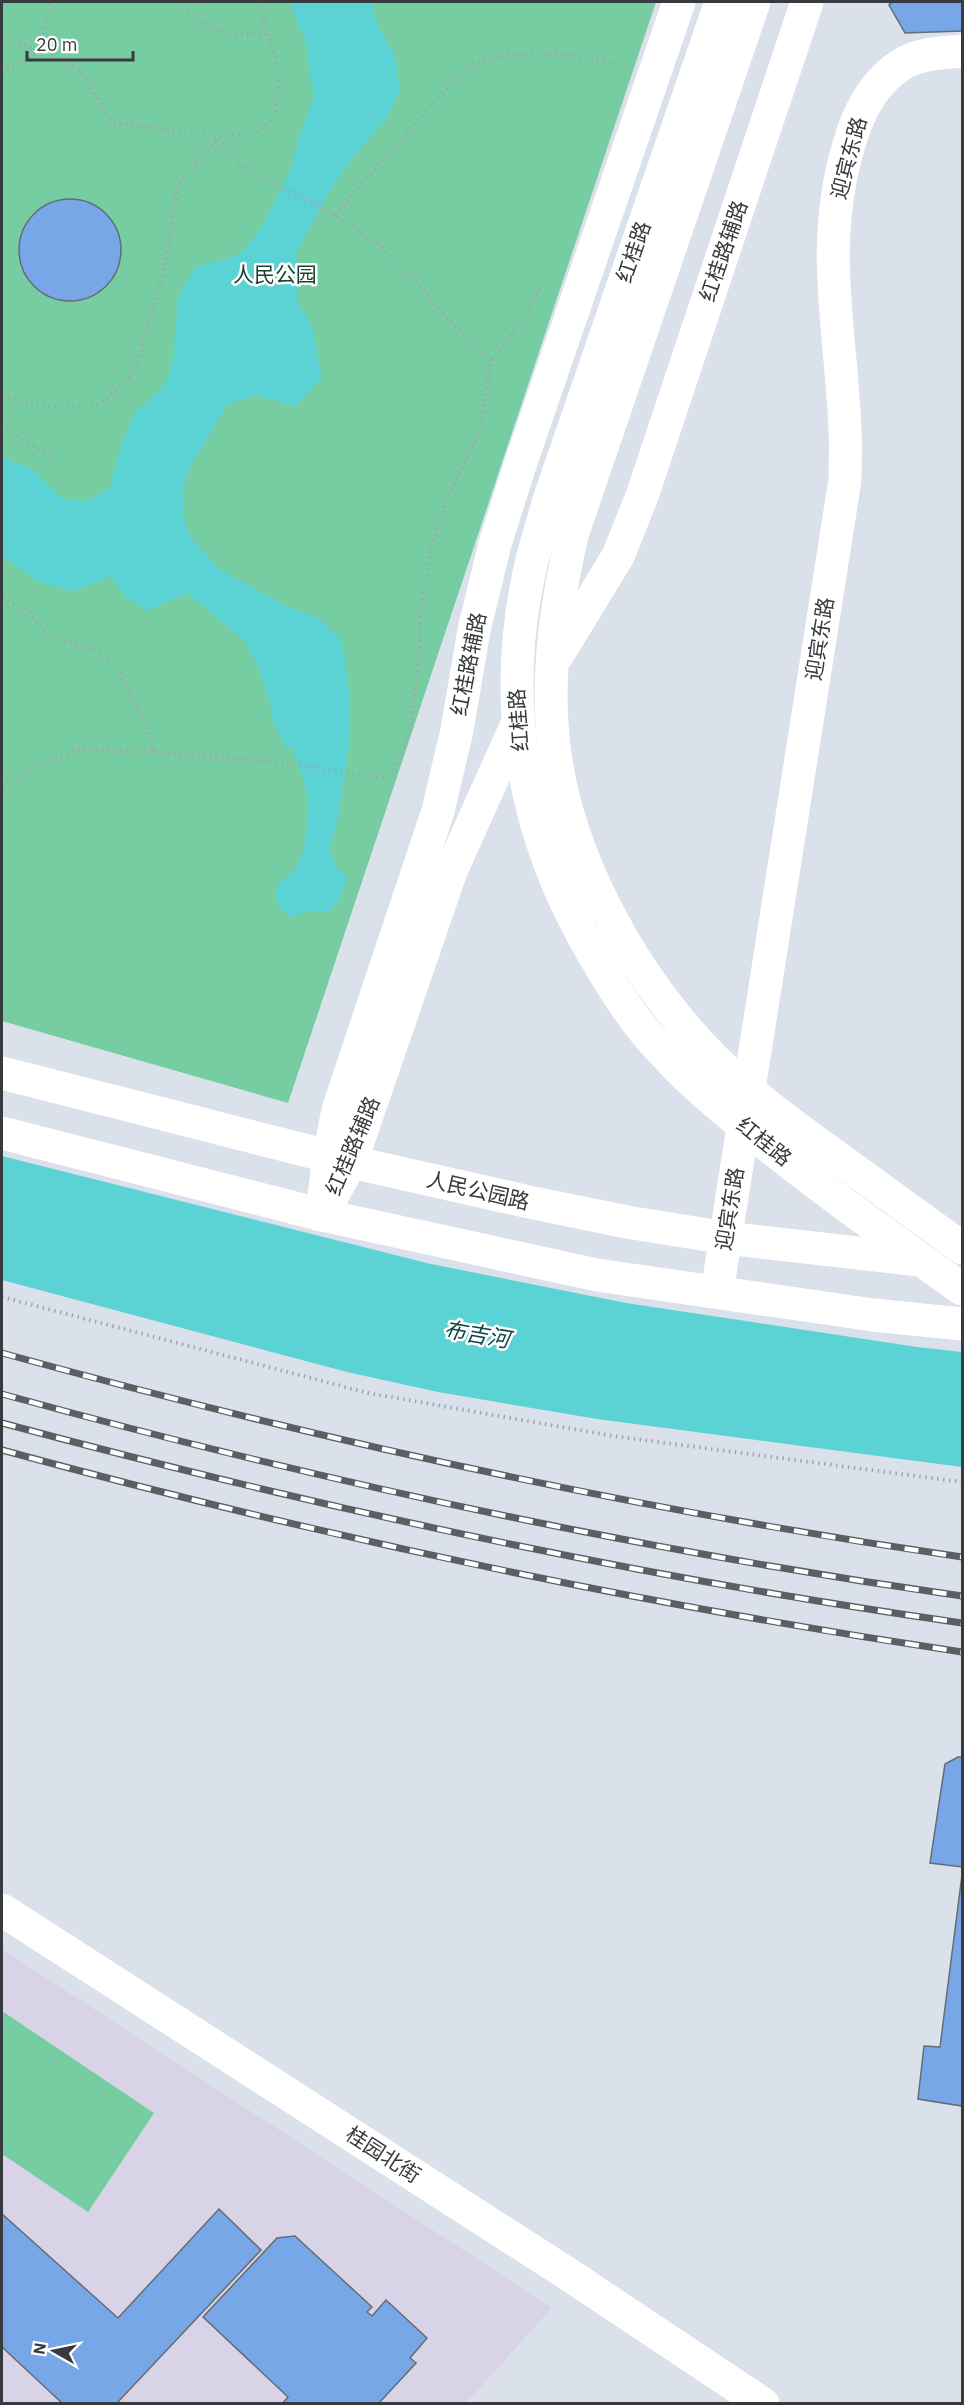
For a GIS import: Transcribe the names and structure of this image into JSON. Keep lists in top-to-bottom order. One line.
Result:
{"streets":{"main road":["迎宾东路","红桂路辅路","红桂路","人民公园路","桂园北街"]},"crossings":[["迎宾东路","人民公园路"],["红桂路辅路","人民公园路"]],"water":["布吉河"],"parks":["人民公园"],"scale_bar":"20 m","north":"left"}
